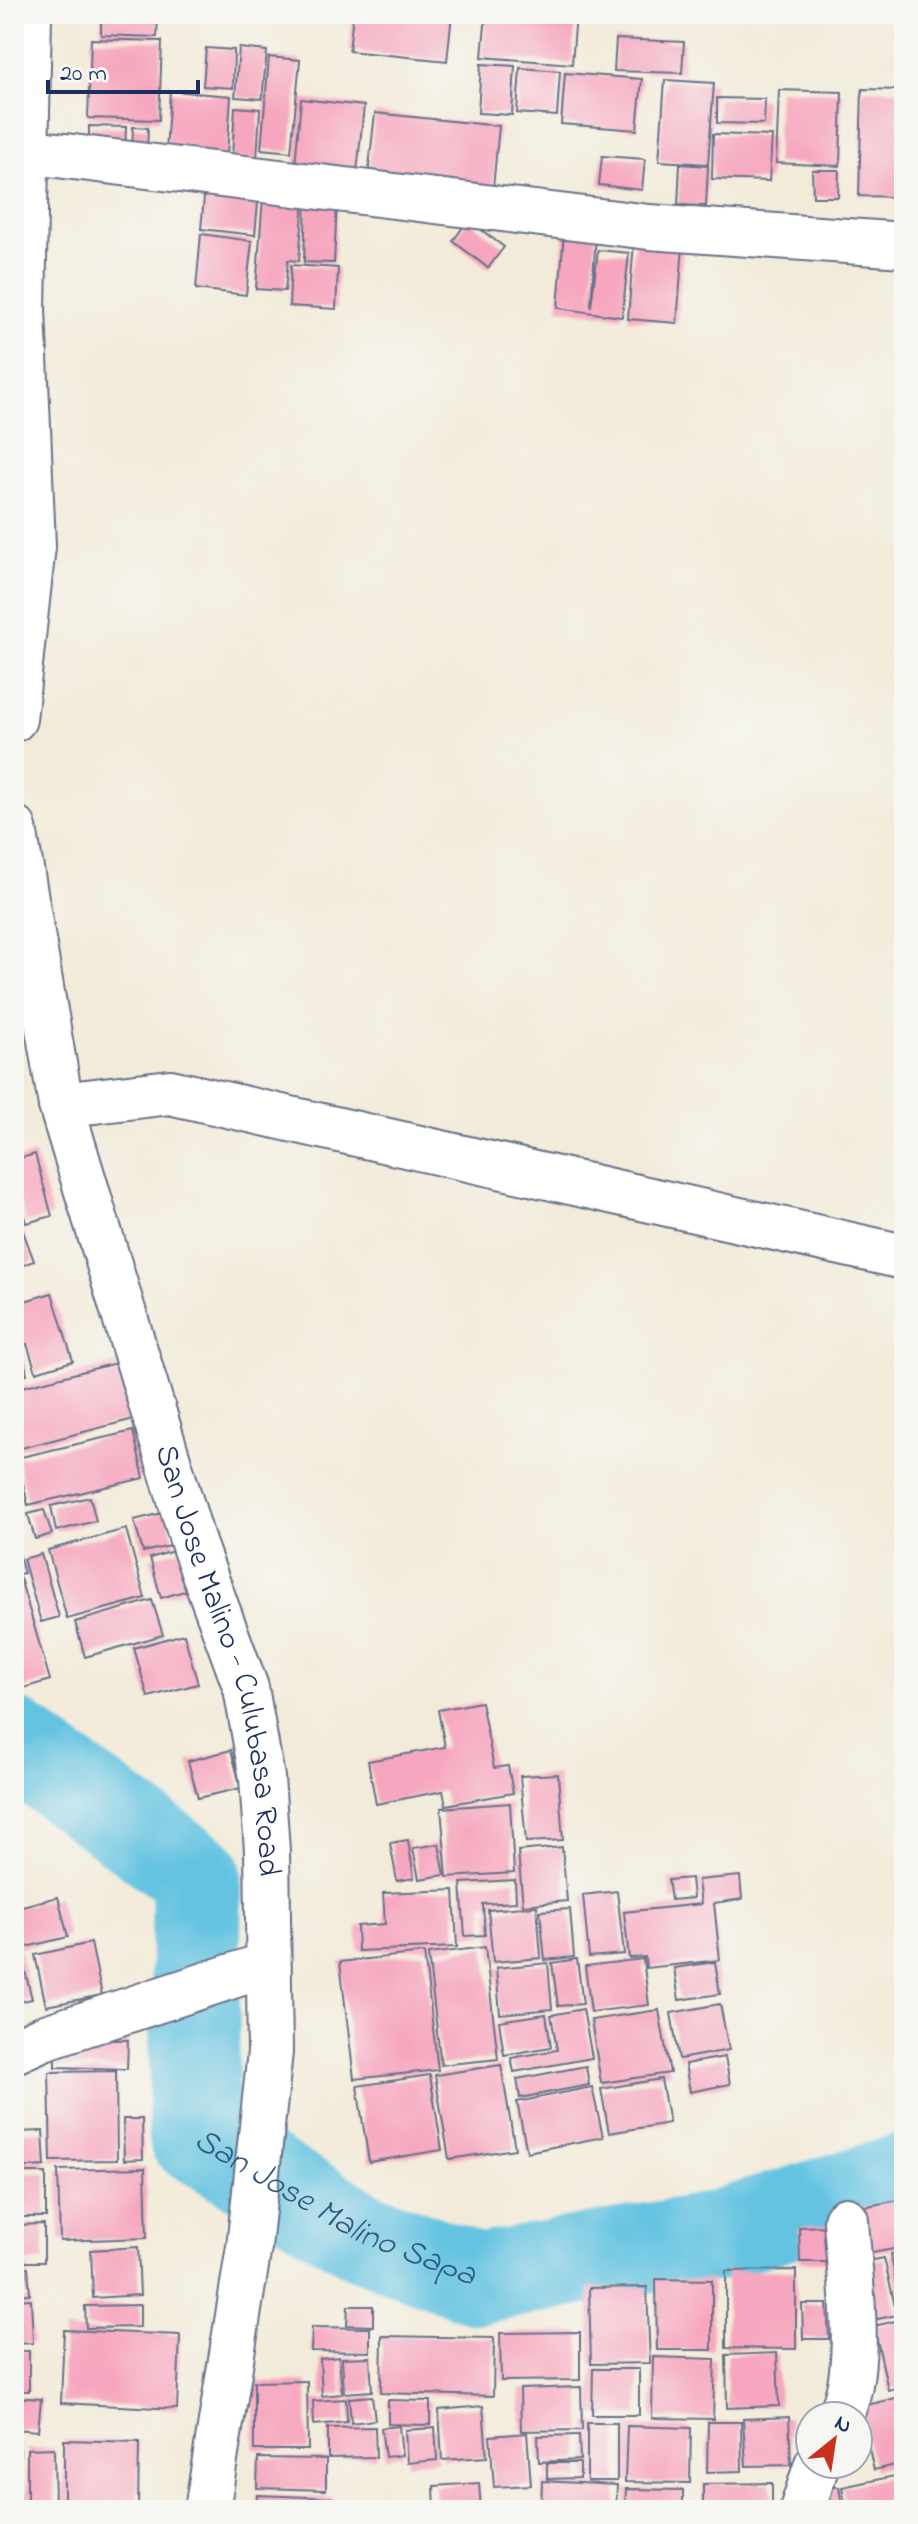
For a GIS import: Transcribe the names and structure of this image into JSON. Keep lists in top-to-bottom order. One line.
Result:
{"streets":{"street":["San Jose Malino - Culubasa Road"]},"water":["San Jose Malino Sapa"],"scale_bar":"20 m","north":"top right"}
